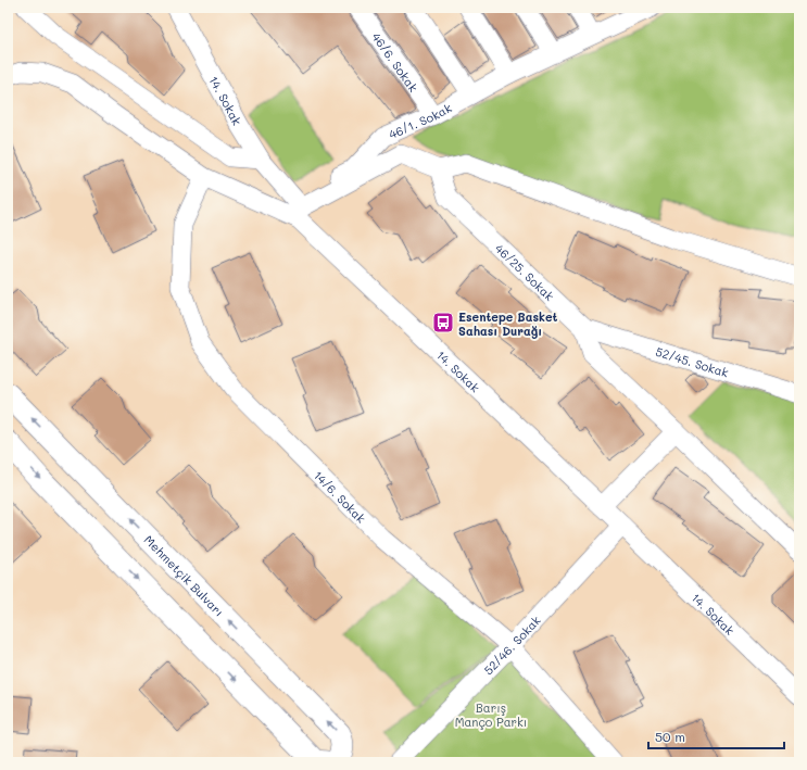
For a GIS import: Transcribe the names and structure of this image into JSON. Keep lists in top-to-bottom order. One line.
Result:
{"streets":{"main road":["Mehmetçik Bulvarı"],"street":["46/6. Sokak","14. Sokak","46/1. Sokak","46/25. Sokak","52/45. Sokak","14/6. Sokak","52/46. Sokak"]},"crossings":[["46/6. Sokak","46/1. Sokak"],["14. Sokak","46/1. Sokak"],["14. Sokak","52/46. Sokak"],["46/25. Sokak","52/45. Sokak"],["14/6. Sokak","52/46. Sokak"]],"parks":["Barış Manço Parkı"],"places":{"bus stop":["Esentepe Basket Sahası Durağı"]},"scale_bar":"50 m"}
